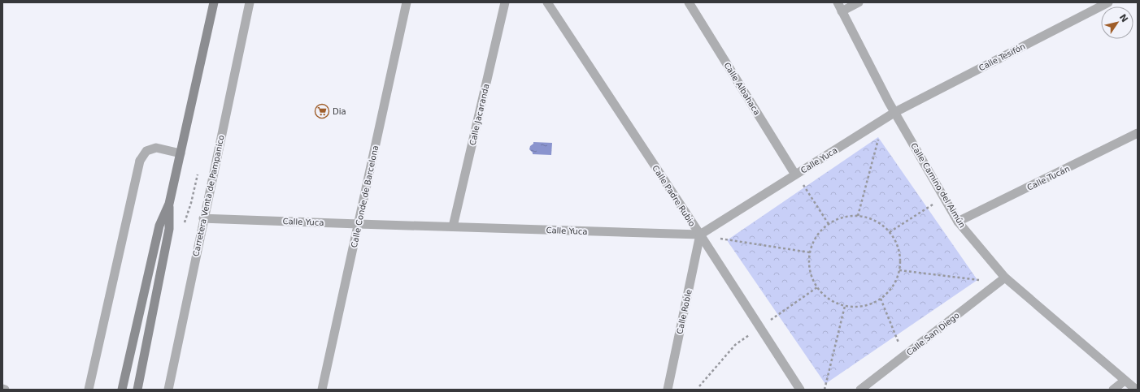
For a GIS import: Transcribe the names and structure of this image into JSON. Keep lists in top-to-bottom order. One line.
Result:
{"streets":{"street":["Calle Tesifón","Calle Albahaca","Calle Jacaranda","Calle Yuca","Calle Tucán","Calle Camino del Aimún","Carretera Venta de Pampanico","Calle Padre Rubio","Calle Conde de Barcelona","Calle Roble","Calle San Diego"]},"crossings":[["Calle Tesifón","Calle Yuca"],["Calle Tesifón","Calle Camino del Aimún"],["Calle Albahaca","Calle Yuca"],["Calle Jacaranda","Calle Yuca"],["Calle Yuca","Calle Camino del Aimún"],["Calle Yuca","Carretera Venta de Pampanico"],["Calle Yuca","Calle Padre Rubio"],["Calle Yuca","Calle Conde de Barcelona"],["Calle Yuca","Calle Roble"],["Calle Tucán","Calle Camino del Aimún"],["Calle Camino del Aimún","Calle San Diego"],["Calle Padre Rubio","Calle Roble"]],"places":{"supermarket":["Dia"]},"north":"top right"}
